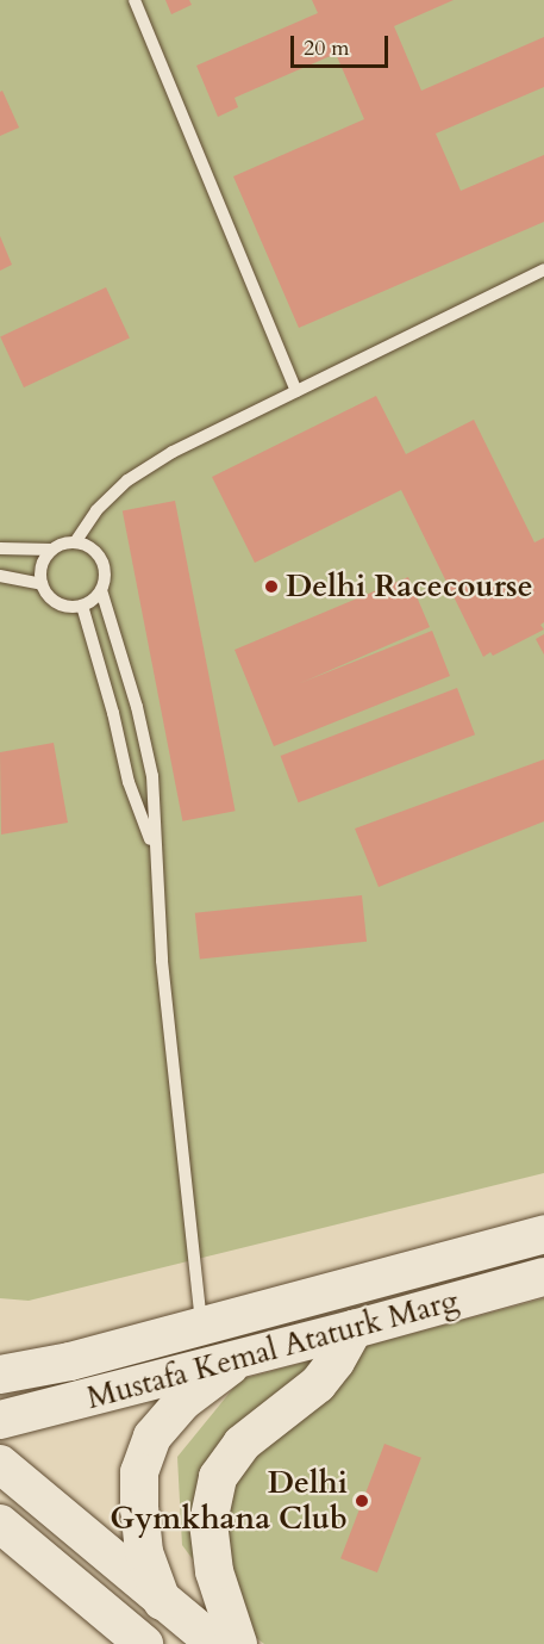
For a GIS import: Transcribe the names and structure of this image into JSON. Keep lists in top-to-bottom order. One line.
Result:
{"streets":{"main road":["Mustafa Kemal Ataturk Marg"]},"places":["Delhi Racecourse","Delhi Gymkhana Club"],"scale_bar":"20 m"}
